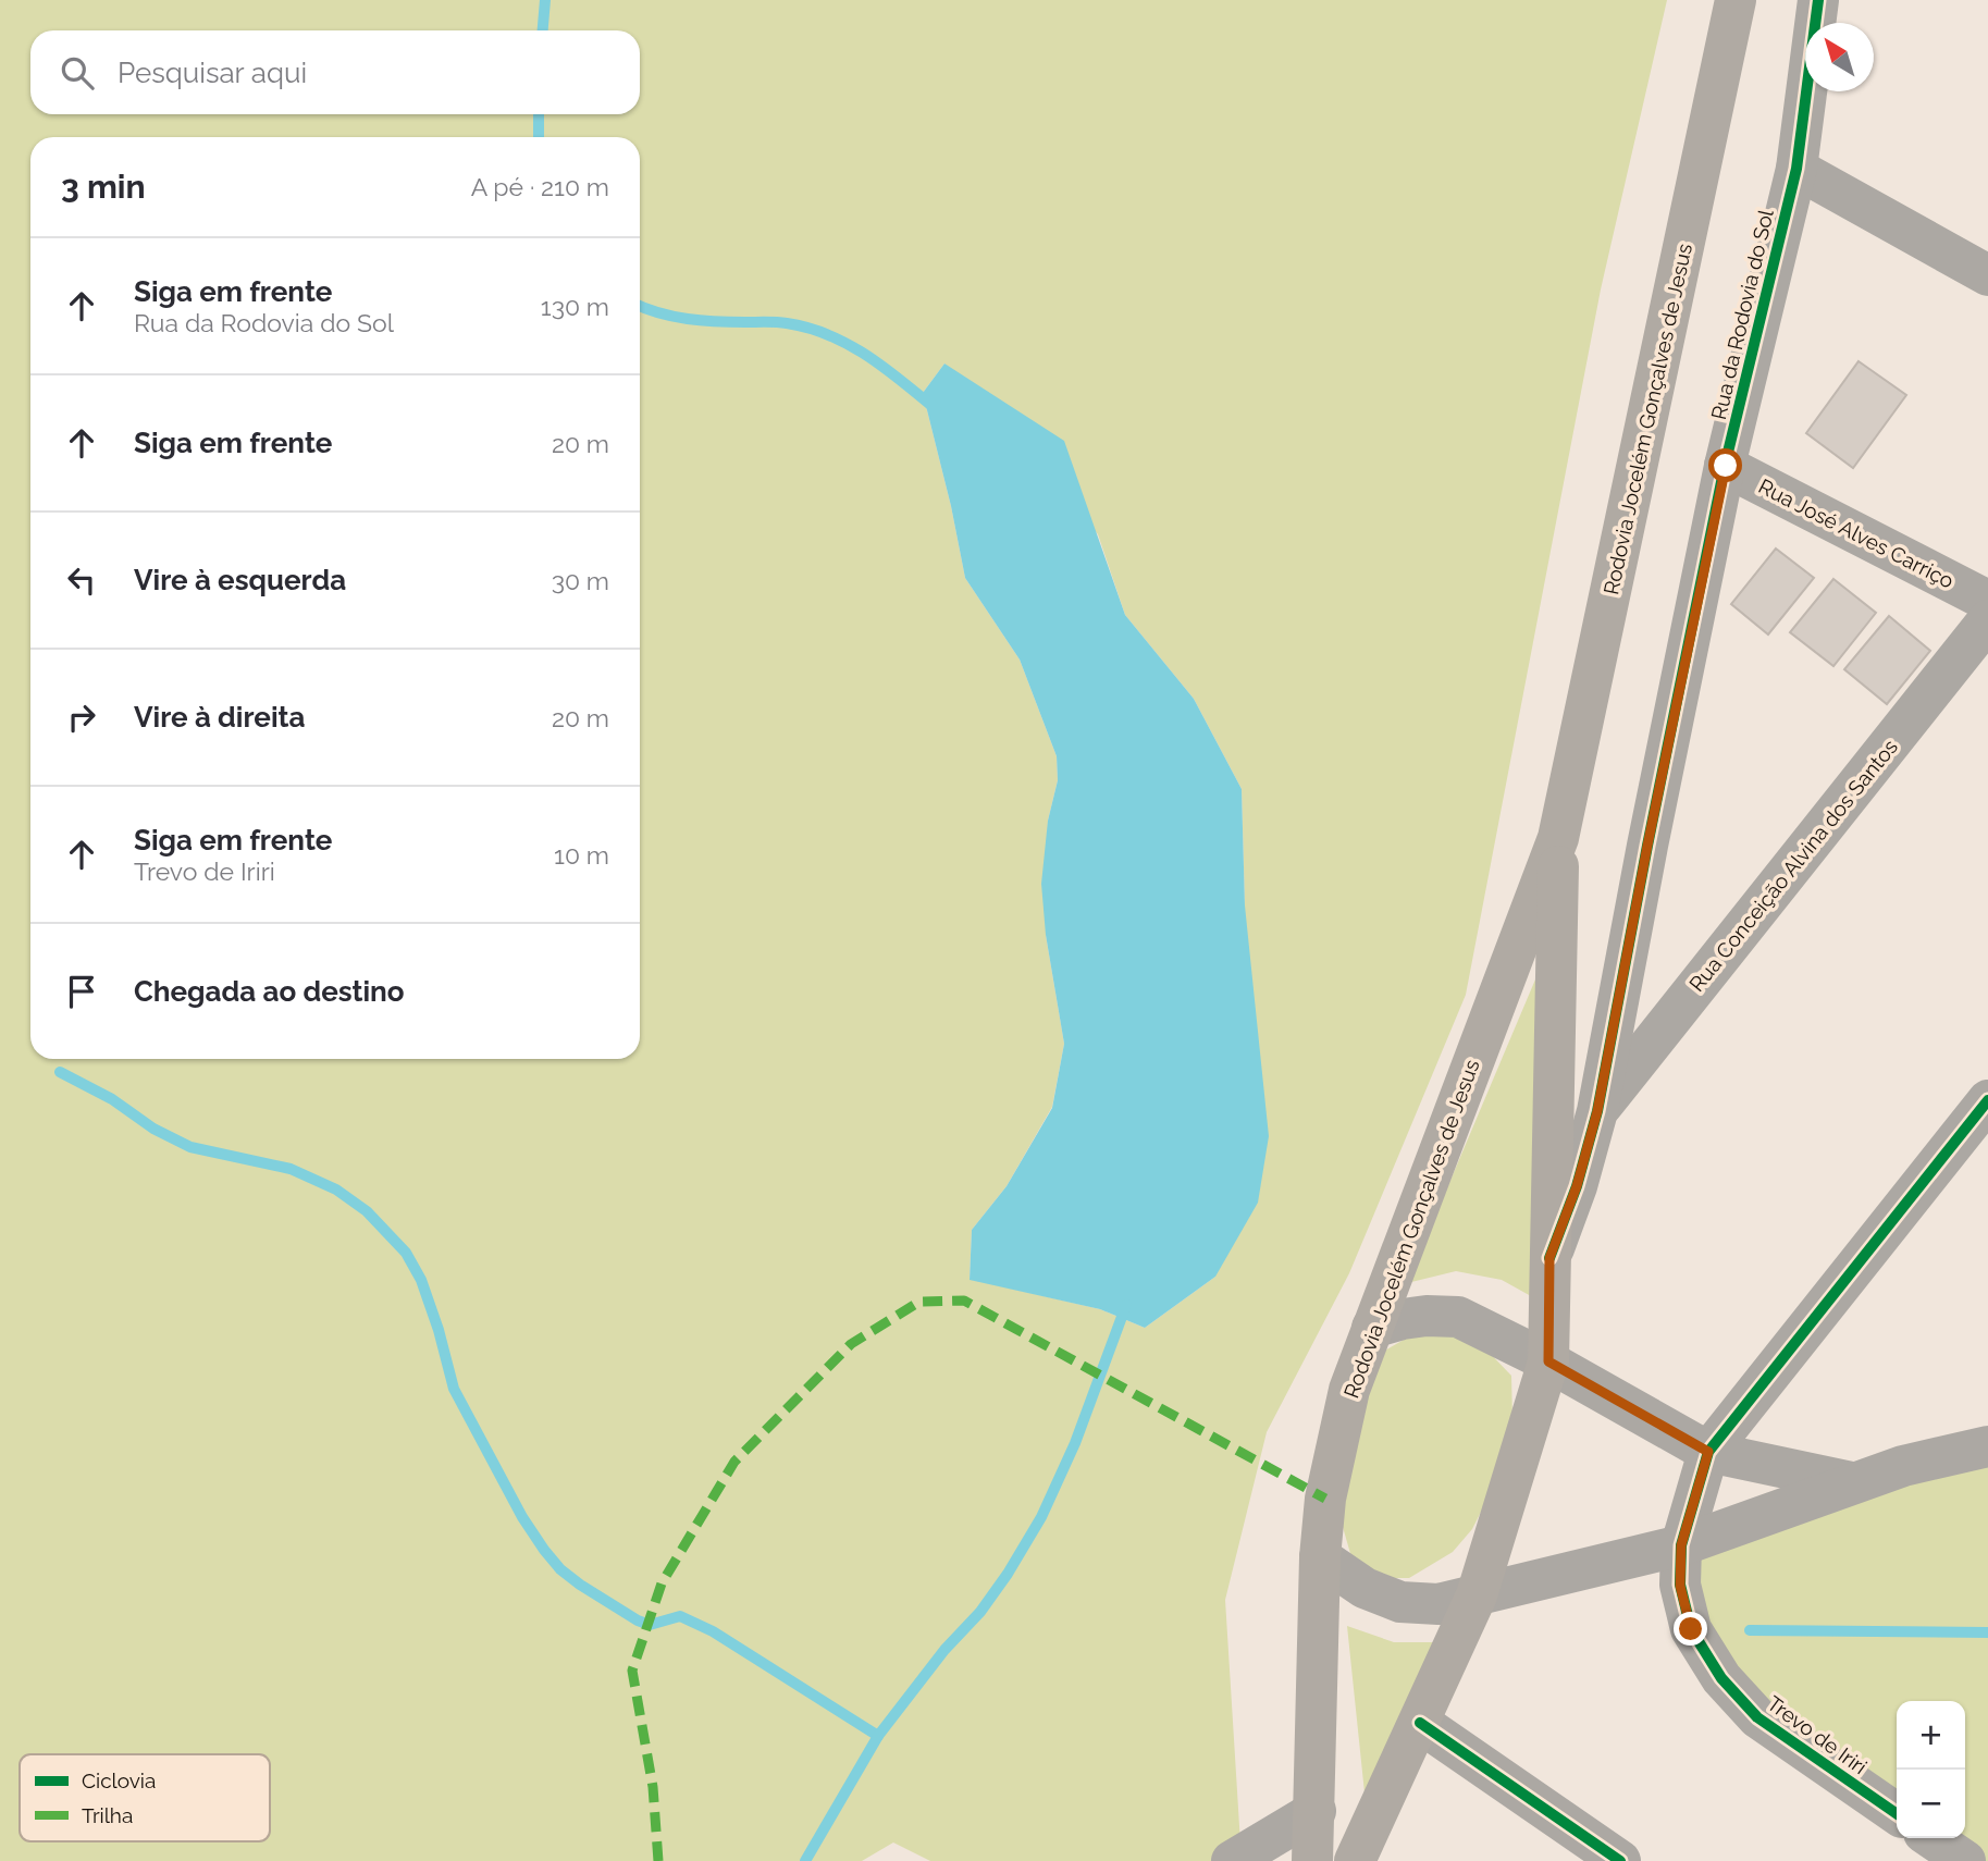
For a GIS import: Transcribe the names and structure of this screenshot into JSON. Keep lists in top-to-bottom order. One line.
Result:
{"streets":{"main road":["Rodovia Jocelém Gonçalves de Jesus"],"street":["Rua da Rodovia do Sol","Rua José Alves Carriço","Rua Conceição Alvina dos Santos","Trevo de Iriri"]},"crossings":[["Rua da Rodovia do Sol","Rodovia Jocelém Gonçalves de Jesus"],["Rua da Rodovia do Sol","Rua José Alves Carriço"],["Rua da Rodovia do Sol","Rua Conceição Alvina dos Santos"]],"legend":["Ciclovia","Trilha"],"north":"top left","page":{"search":"Pesquisar aqui","heading":["3 min","A pé · 210 m"],"list":[["Siga em frente","Rua da Rodovia do Sol","130 m"],["Siga em frente","20 m"],["Vire à esquerda","30 m"],["Vire à direita","20 m"],["Siga em frente","Trevo de Iriri","10 m"],"Chegada ao destino"],"map_buttons":["+","−"]}}
